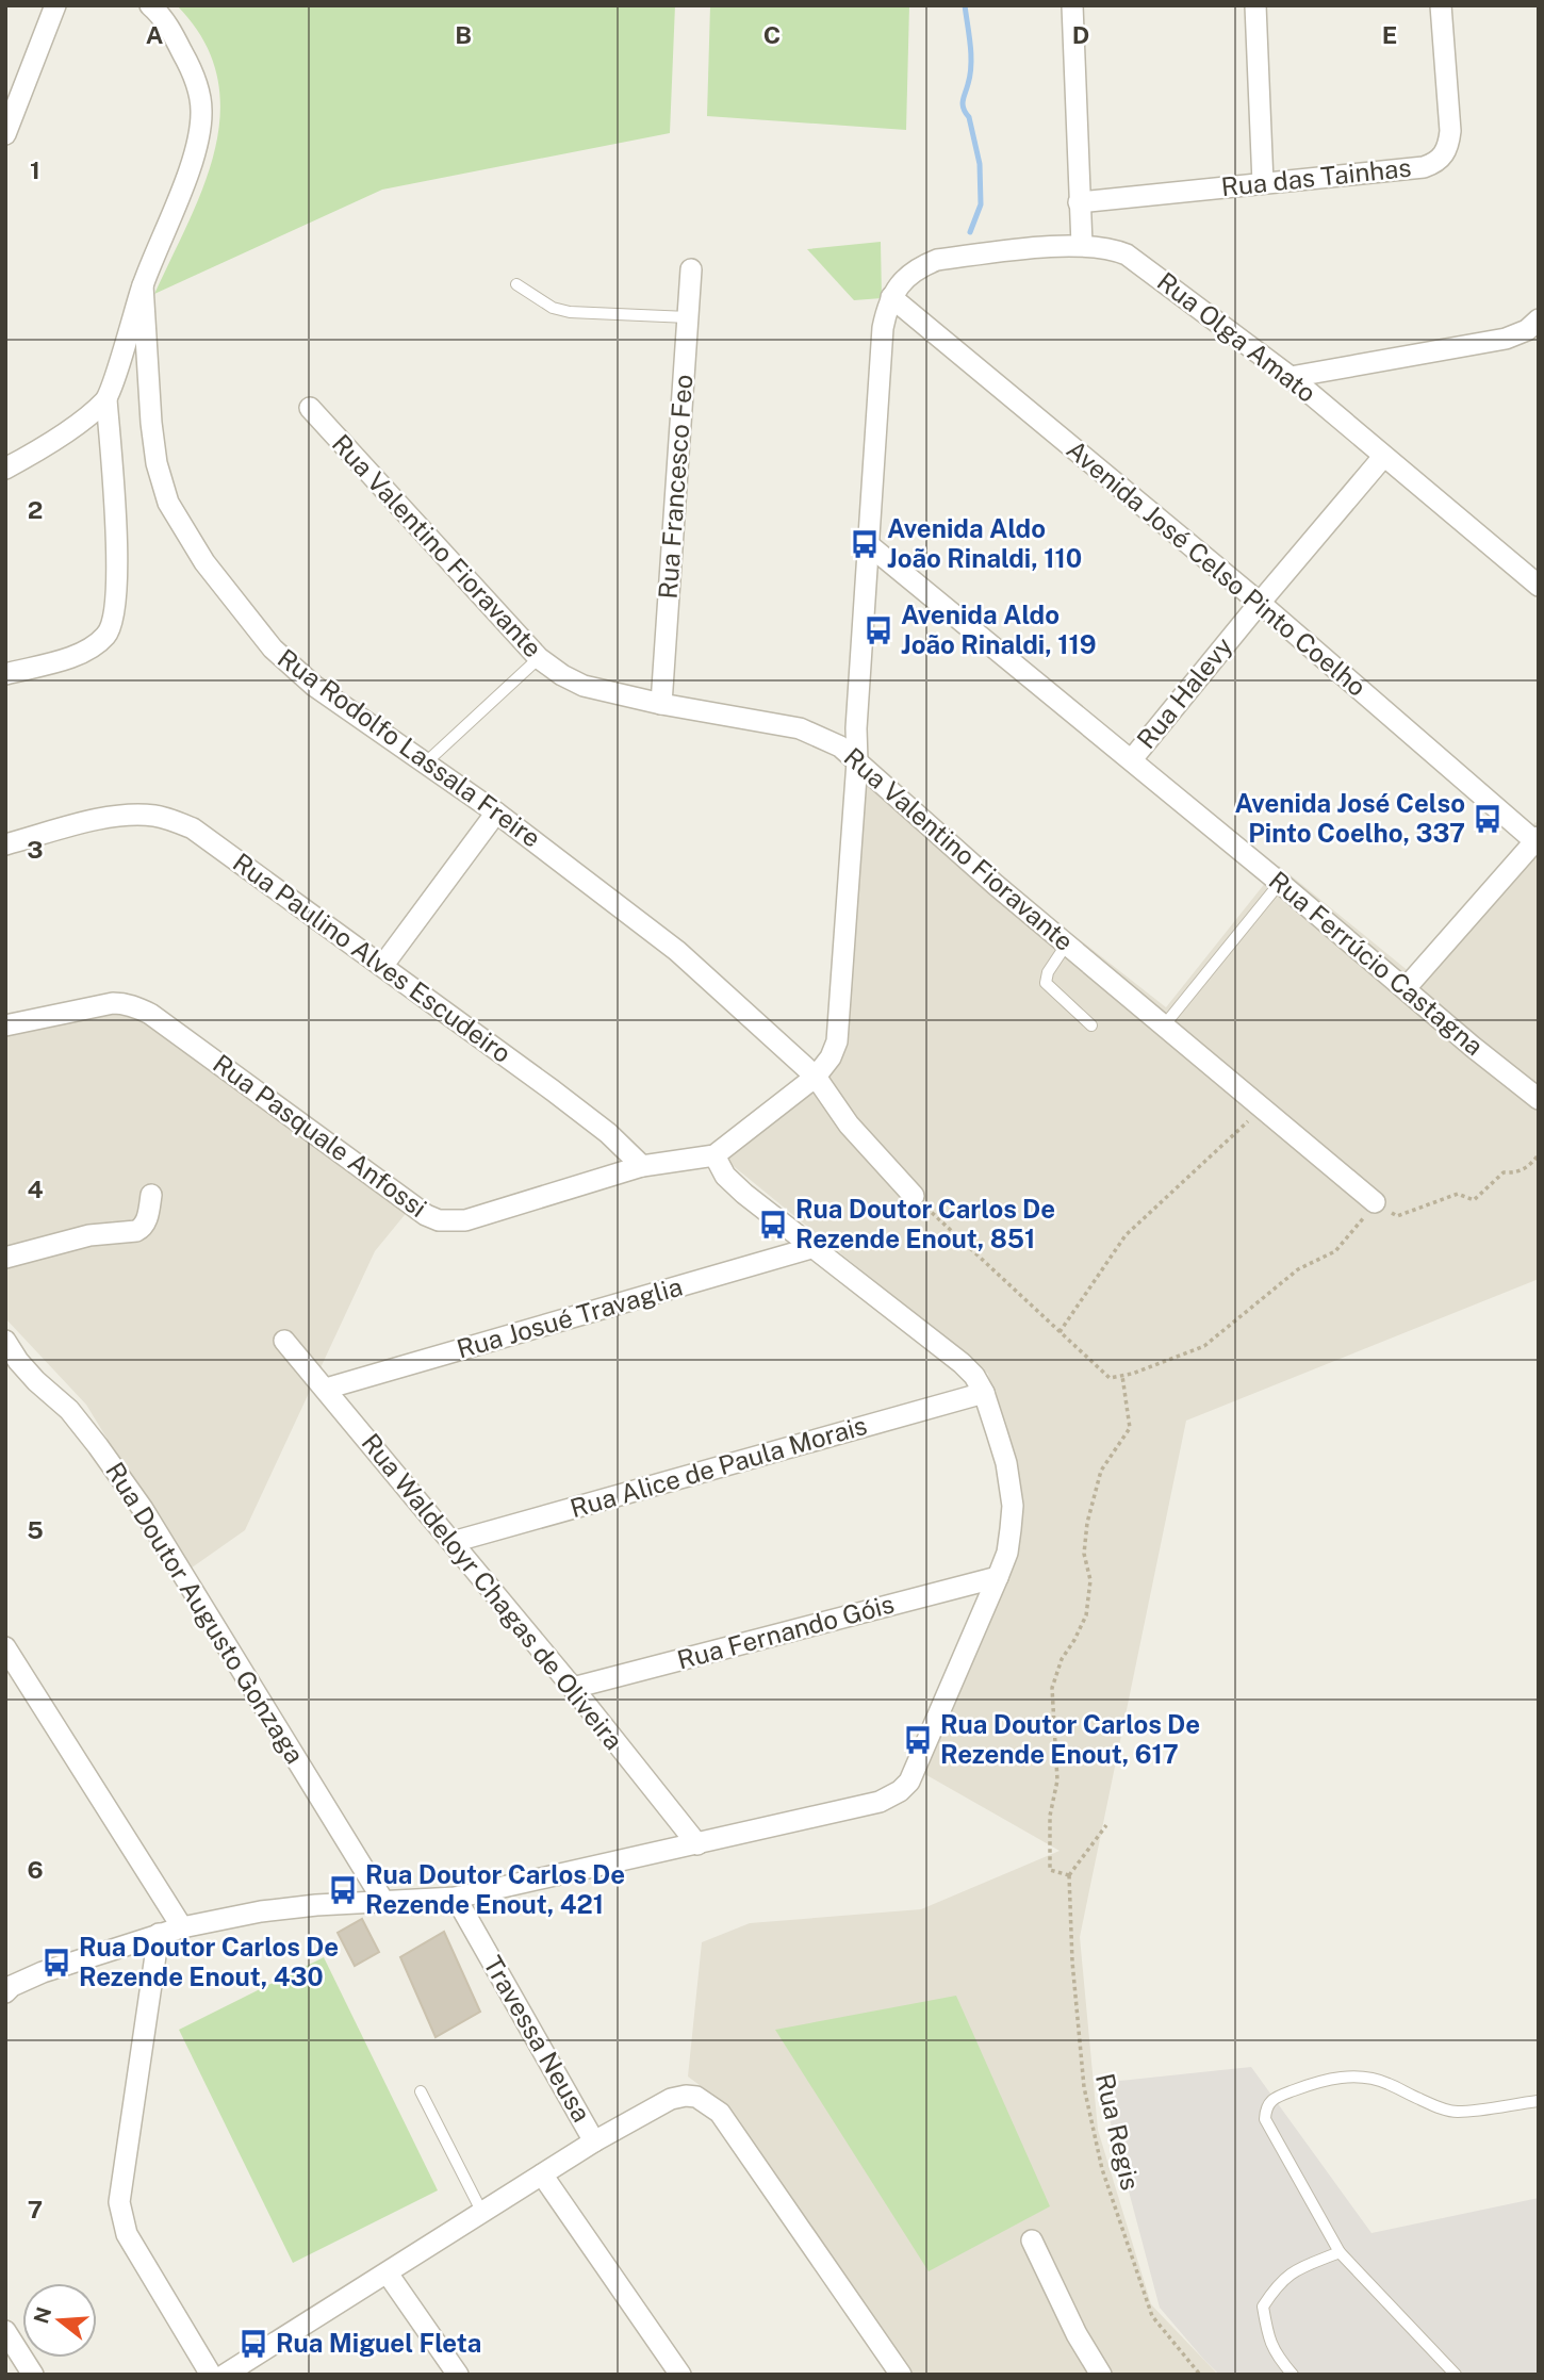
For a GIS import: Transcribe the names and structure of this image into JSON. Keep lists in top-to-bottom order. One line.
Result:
{"streets":{"street":["Rua das Tainhas","Rua Olga Amato","Rua Francesco Feo","Rua Valentino Fioravante","Avenida José Celso Pinto Coelho","Rua Halevy","Rua Rodolfo Lassala Freire","Rua Paulino Alves Escudeiro","Rua Ferrúcio Castagna","Rua Pasquale Anfossi","Rua Josué Travaglia","Rua Alice de Paula Morais","Rua Waldeloyr Chagas de Oliveira","Rua Doutor Augusto Gonzaga","Rua Fernando Góis","Travessa Neusa"],"path":["Rua Regis"]},"crossings":[["Rua Olga Amato","Avenida José Celso Pinto Coelho"],["Rua Olga Amato","Rua Halevy"],["Rua Francesco Feo","Rua Valentino Fioravante"],["Avenida José Celso Pinto Coelho","Rua Halevy"],["Rua Halevy","Rua Ferrúcio Castagna"],["Rua Paulino Alves Escudeiro","Rua Pasquale Anfossi"],["Rua Josué Travaglia","Rua Waldeloyr Chagas de Oliveira"],["Rua Alice de Paula Morais","Rua Waldeloyr Chagas de Oliveira"],["Rua Waldeloyr Chagas de Oliveira","Rua Fernando Góis"]],"places":{"bus stop":["Avenida Aldo João Rinaldi, 110","Avenida Aldo João Rinaldi, 119","Avenida José Celso Pinto Coelho, 337","Rua Doutor Carlos De Rezende Enout, 851","Rua Doutor Carlos De Rezende Enout, 617","Rua Doutor Carlos De Rezende Enout, 421","Rua Doutor Carlos De Rezende Enout, 430","Rua Miguel Fleta"]},"north":"left","grid":{"columns":["A","B","C","D","E"],"rows":["1","2","3","4","5","6","7"]}}
